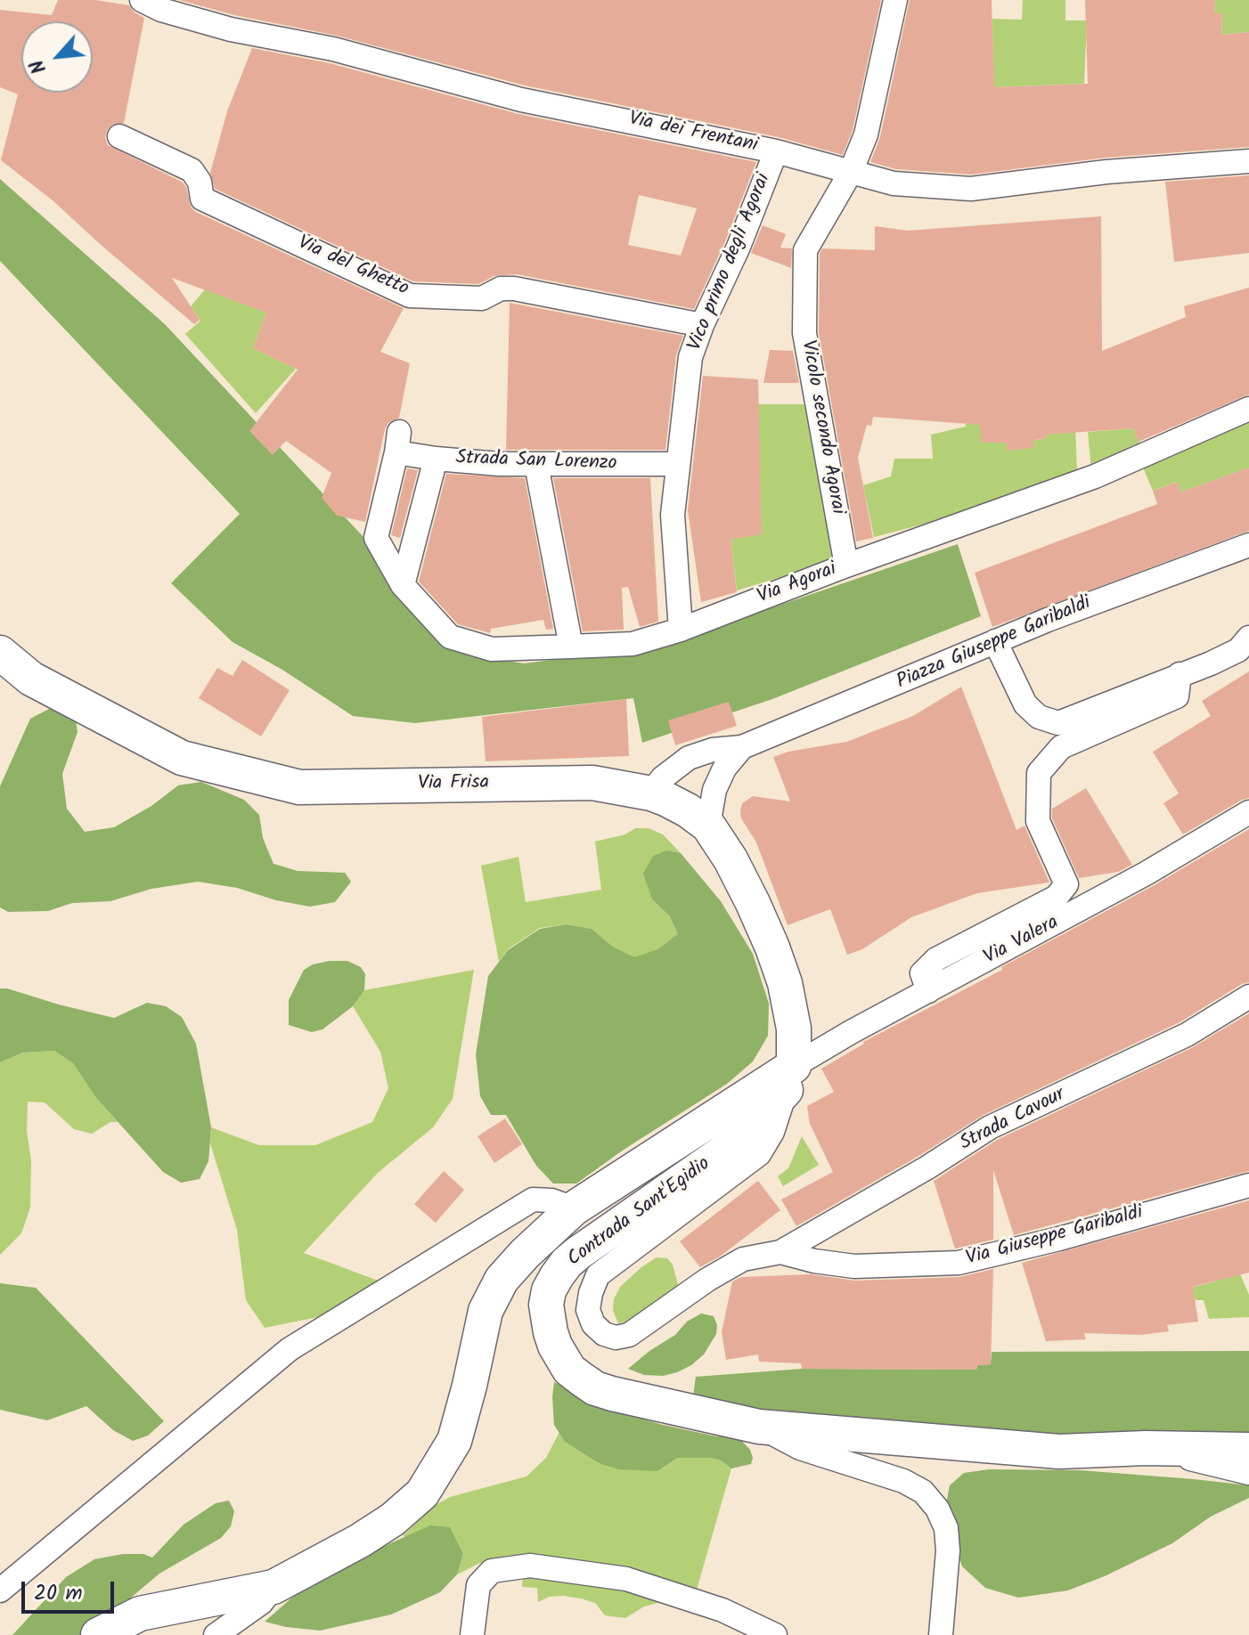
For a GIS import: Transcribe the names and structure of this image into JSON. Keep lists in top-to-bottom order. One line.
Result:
{"streets":{"street":["Via dei Frentani","Vico primo degli Agorai","Via del Ghetto","Vicolo secondo Agorai","Strada San Lorenzo","Via Agorai","Piazza Giuseppe Garibaldi","Via Frisa","Via Valera","Strada Cavour","Contrada Sant'Egidio","Via Giuseppe Garibaldi"]},"crossings":[["Via dei Frentani","Vico primo degli Agorai"],["Via dei Frentani","Vicolo secondo Agorai"],["Vico primo degli Agorai","Via del Ghetto"],["Vico primo degli Agorai","Strada San Lorenzo"],["Vico primo degli Agorai","Via Agorai"],["Vicolo secondo Agorai","Via Agorai"],["Strada San Lorenzo","Via Agorai"],["Piazza Giuseppe Garibaldi","Via Frisa"],["Via Frisa","Via Valera"],["Via Frisa","Contrada Sant'Egidio"],["Via Frisa","Via Giuseppe Garibaldi"],["Via Valera","Contrada Sant'Egidio"],["Via Valera","Via Giuseppe Garibaldi"],["Strada Cavour","Via Giuseppe Garibaldi"],["Contrada Sant'Egidio","Via Giuseppe Garibaldi"]],"scale_bar":"20 m","north":"bottom left"}
